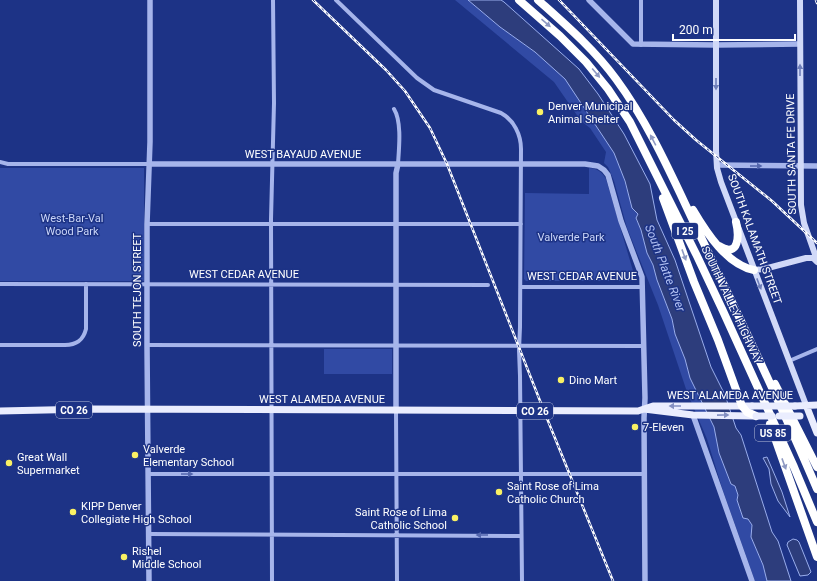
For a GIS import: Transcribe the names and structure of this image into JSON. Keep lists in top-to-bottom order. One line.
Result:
{"streets":{"highway":["I 25","SOUTH VALLEY HIGHWAY","US 85"],"main road":["SOUTH SANTA FE DRIVE","SOUTH KALAMATH STREET","WEST ALAMEDA AVENUE","CO 26"],"street":["WEST BAYAUD AVENUE","WEST CEDAR AVENUE","SOUTH TEJON STREET"]},"crossings":[["WEST BAYAUD AVENUE","WEST CEDAR AVENUE"],["WEST BAYAUD AVENUE","SOUTH TEJON STREET"],["SOUTH KALAMATH STREET","WEST ALAMEDA AVENUE"],["WEST CEDAR AVENUE","SOUTH TEJON STREET"],["SOUTH TEJON STREET","WEST ALAMEDA AVENUE"],["SOUTH VALLEY HIGHWAY","US 85"]],"one_way":["SOUTH SANTA FE DRIVE","SOUTH KALAMATH STREET"],"water":["South Platte River"],"parks":["West-Bar-Val Wood Park","Valverde Park"],"places":["Denver Municipal Animal Shelter","Dino Mart","7-Eleven","Valverde Elementary School","Great Wall Supermarket","Saint Rose of Lima Catholic Church","KIPP Denver Collegiate High School","Saint Rose of Lima Catholic School","Rishel Middle School"],"scale_bar":"200 m"}
